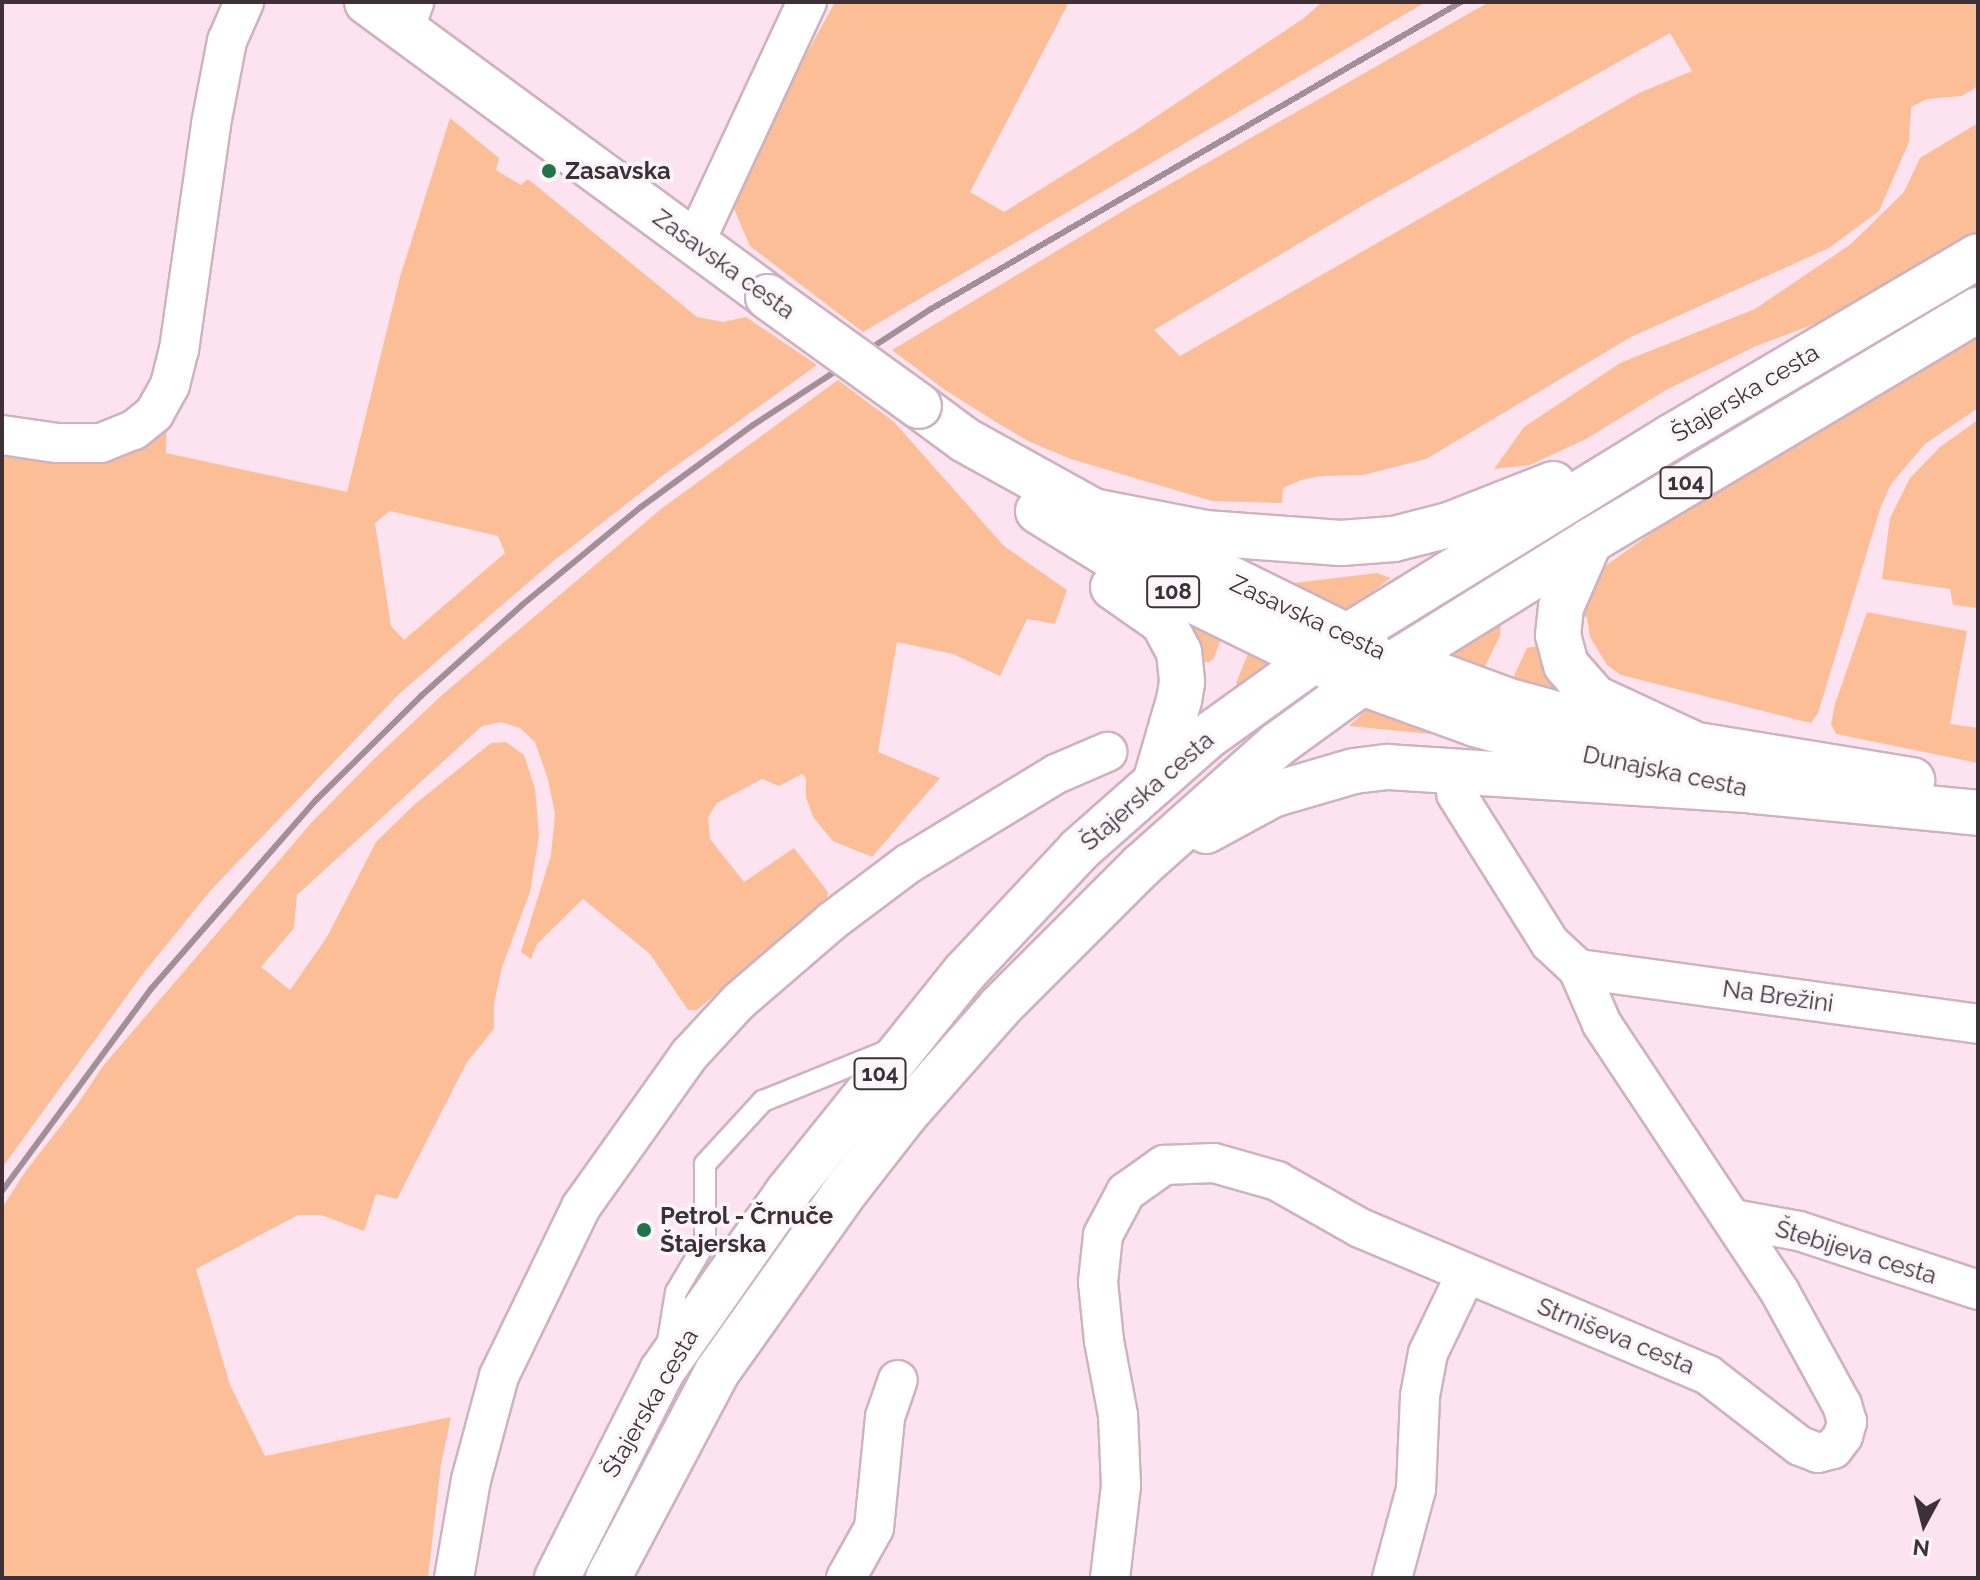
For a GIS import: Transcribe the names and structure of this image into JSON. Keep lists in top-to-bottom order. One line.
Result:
{"streets":{"main road":["Zasavska cesta","Štajerska cesta","104","108","Dunajska cesta"],"street":["Na Brežini","Štebijeva cesta","Strniševa cesta"]},"crossings":[["Zasavska cesta","Štajerska cesta"],["Zasavska cesta","Dunajska cesta"],["Štajerska cesta","Dunajska cesta"],["Na Brežini","Strniševa cesta"],["Štebijeva cesta","Strniševa cesta"]],"places":["Zasavska","Petrol - Črnuče Štajerska"],"north":"bottom"}
